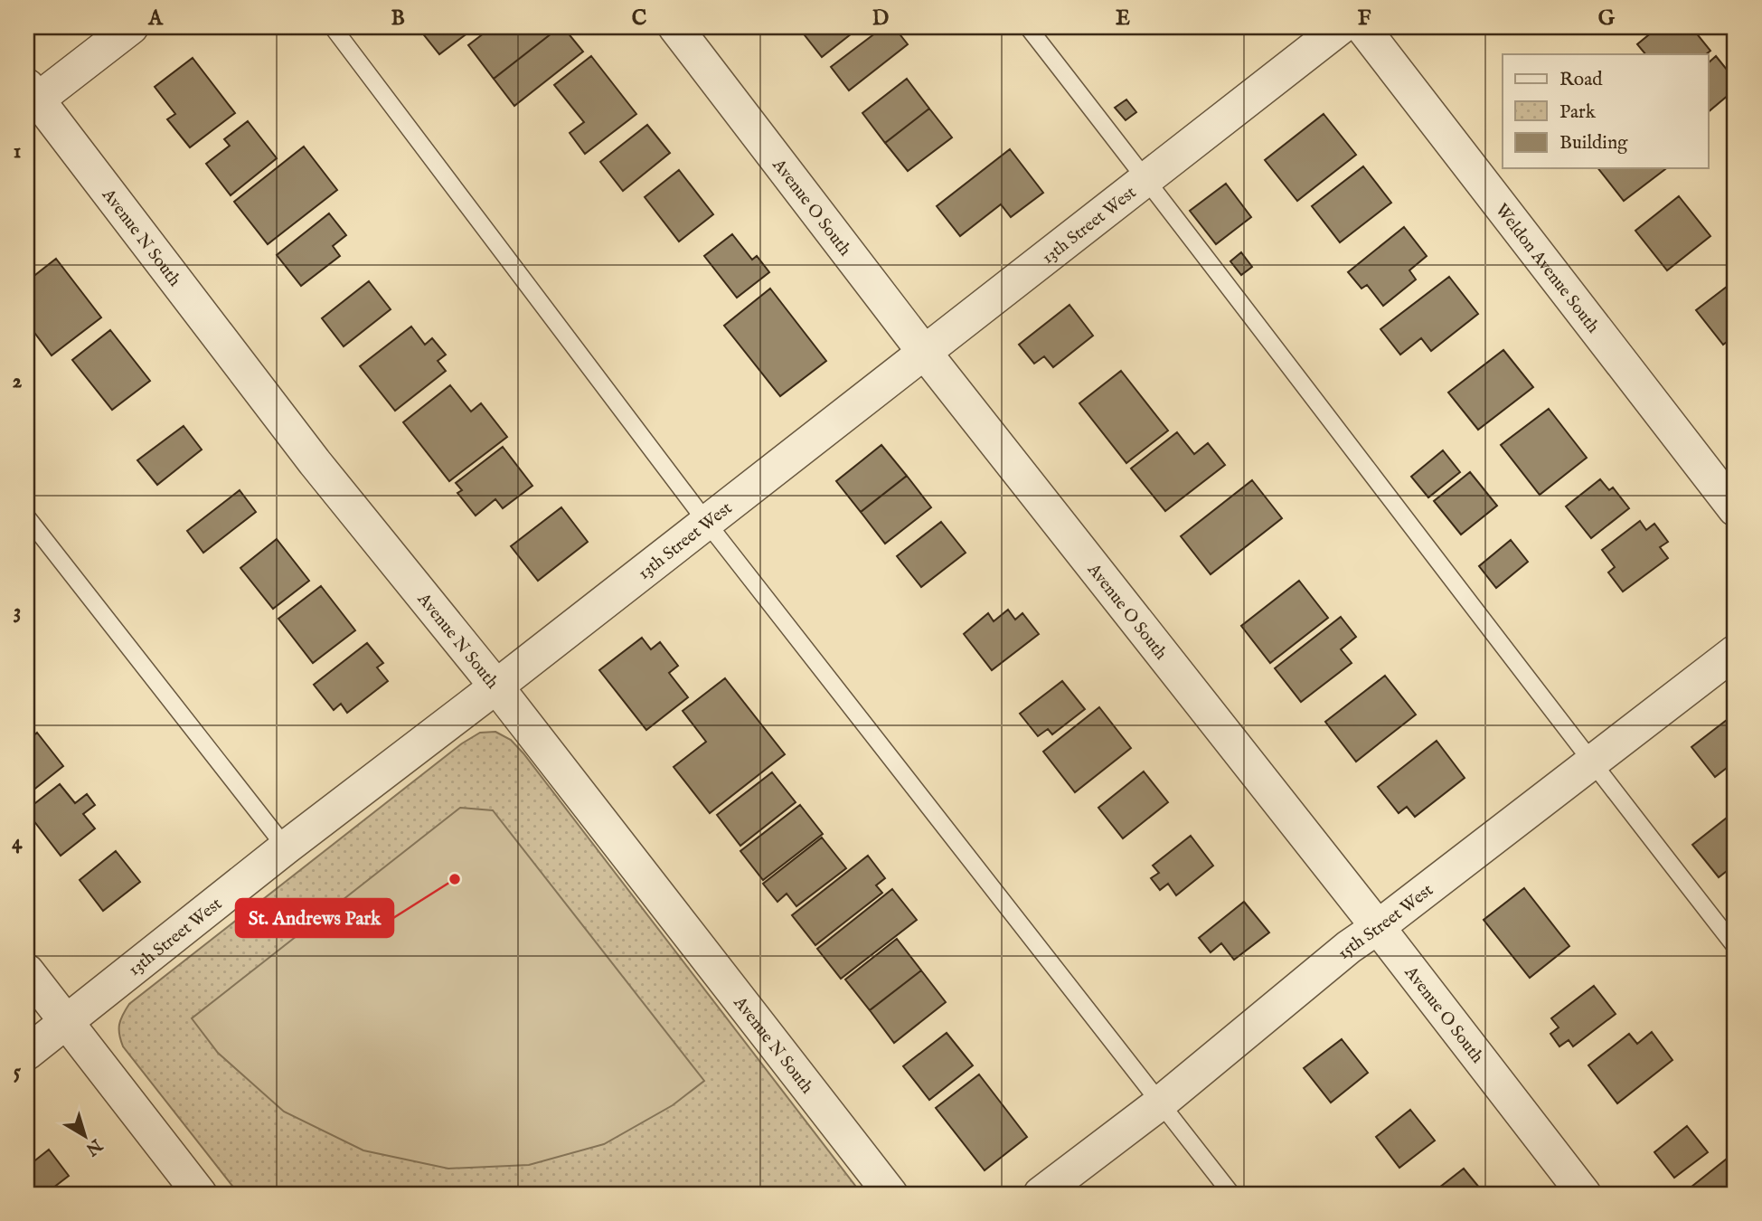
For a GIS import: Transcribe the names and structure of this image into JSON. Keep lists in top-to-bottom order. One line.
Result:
{"streets":{"street":["Avenue O South","13th Street West","Avenue N South","Weldon Avenue South","15th Street West"]},"crossings":[["Avenue O South","13th Street West"],["Avenue O South","15th Street West"],["13th Street West","Avenue N South"]],"places":["St. Andrews Park"],"legend":["Road","Park","Building"],"north":"bottom right","grid":{"columns":["A","B","C","D","E","F","G"],"rows":["1","2","3","4","5"]}}
